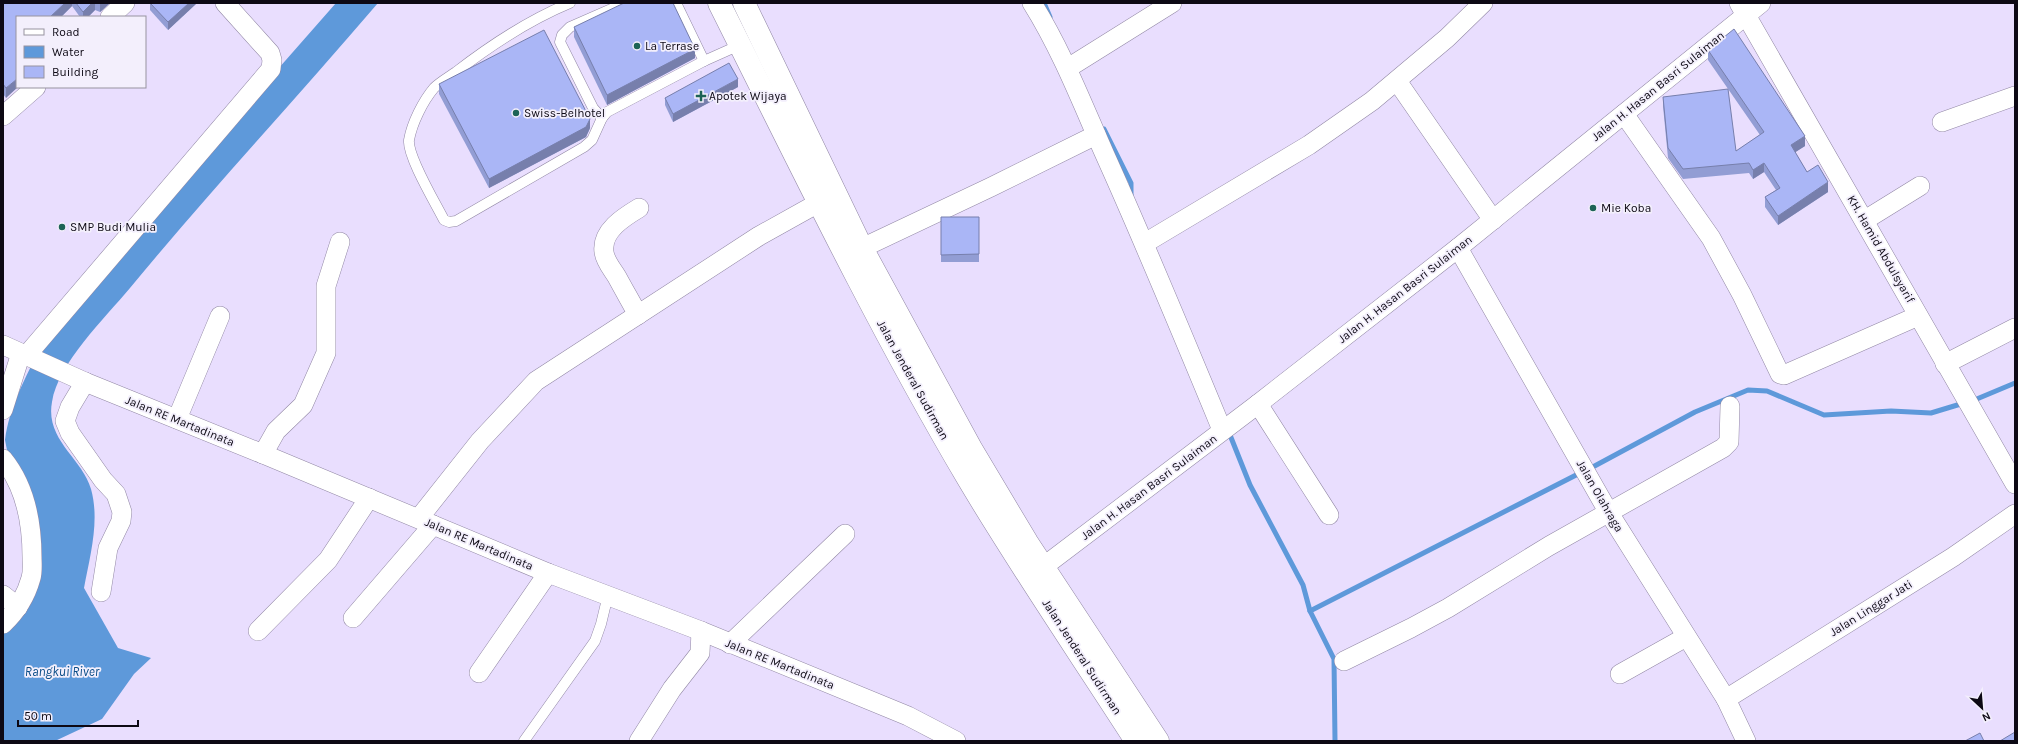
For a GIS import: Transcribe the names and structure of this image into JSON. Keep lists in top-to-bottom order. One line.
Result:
{"streets":{"highway":["Jalan Jenderal Sudirman"],"street":["Jalan H. Hasan Basri Sulaiman","KH. Hamid Abdulsyarif","Jalan RE Martadinata","Jalan Olahraga","Jalan Linggar Jati"]},"crossings":[["Jalan H. Hasan Basri Sulaiman","KH. Hamid Abdulsyarif"],["Jalan H. Hasan Basri Sulaiman","Jalan Jenderal Sudirman"],["Jalan H. Hasan Basri Sulaiman","Jalan Olahraga"],["Jalan Olahraga","Jalan Linggar Jati"]],"water":["Rangkui River"],"places":{"other":["La Terrase","Swiss-Belhotel","Mie Koba","SMP Budi Mulia"],"health":["Apotek Wijaya"]},"legend":["Road","Water","Building"],"scale_bar":"50 m","north":"bottom right"}
